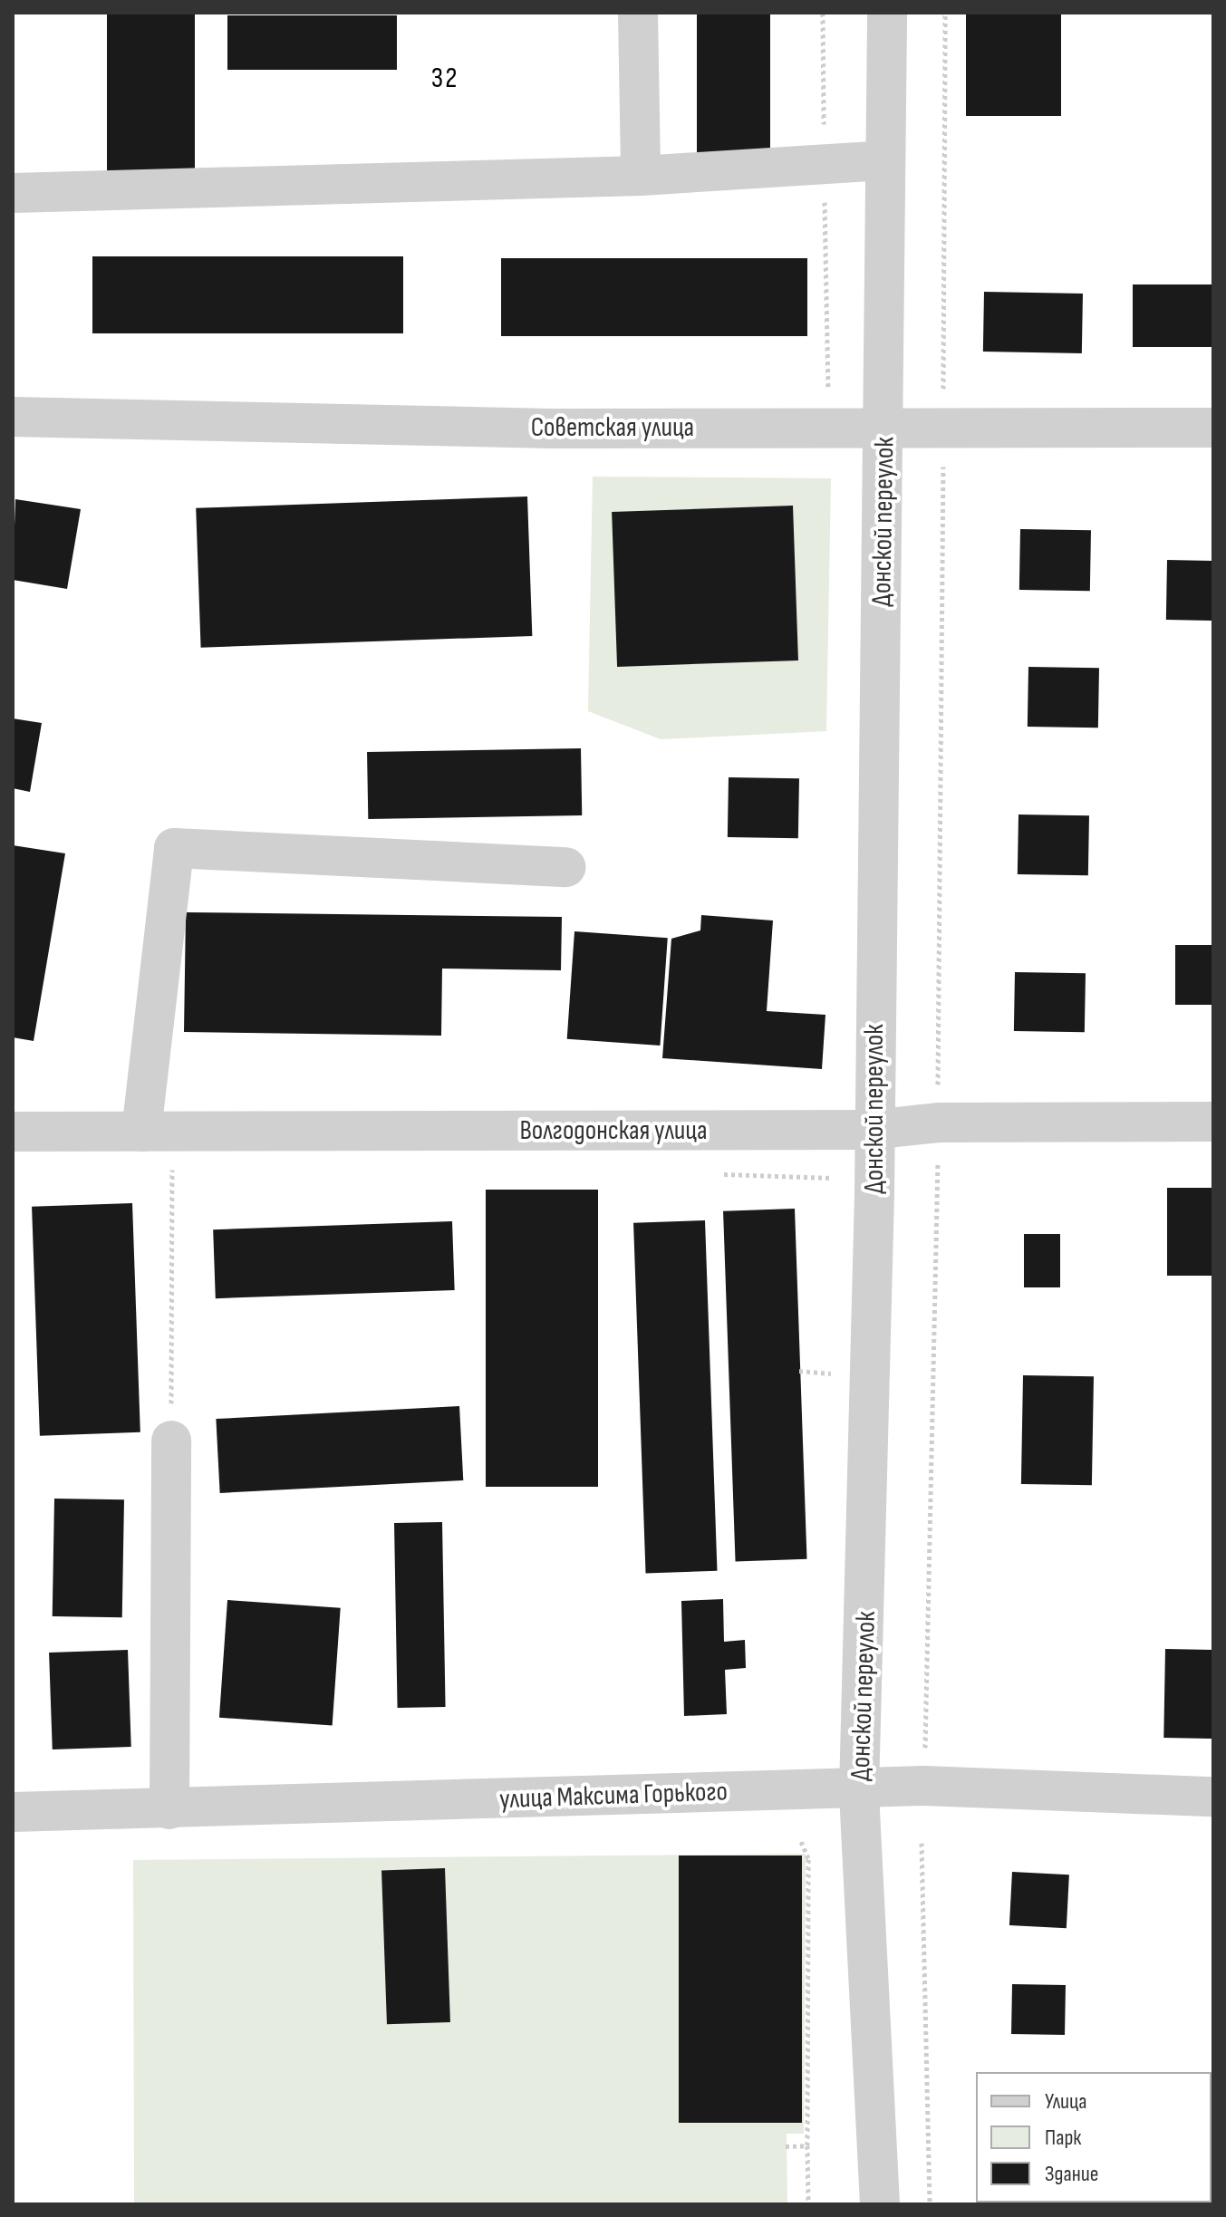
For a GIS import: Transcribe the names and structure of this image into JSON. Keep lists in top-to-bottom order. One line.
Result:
{"streets":{"street":["Советская улица","Донской переулок","Волгодонская улица","улица Максима Горького"]},"crossings":[["Советская улица","Донской переулок"],["Донской переулок","Волгодонская улица"],["Донской переулок","улица Максима Горького"]],"districts":["32"],"legend":["Улица","Парк","Здание"]}
